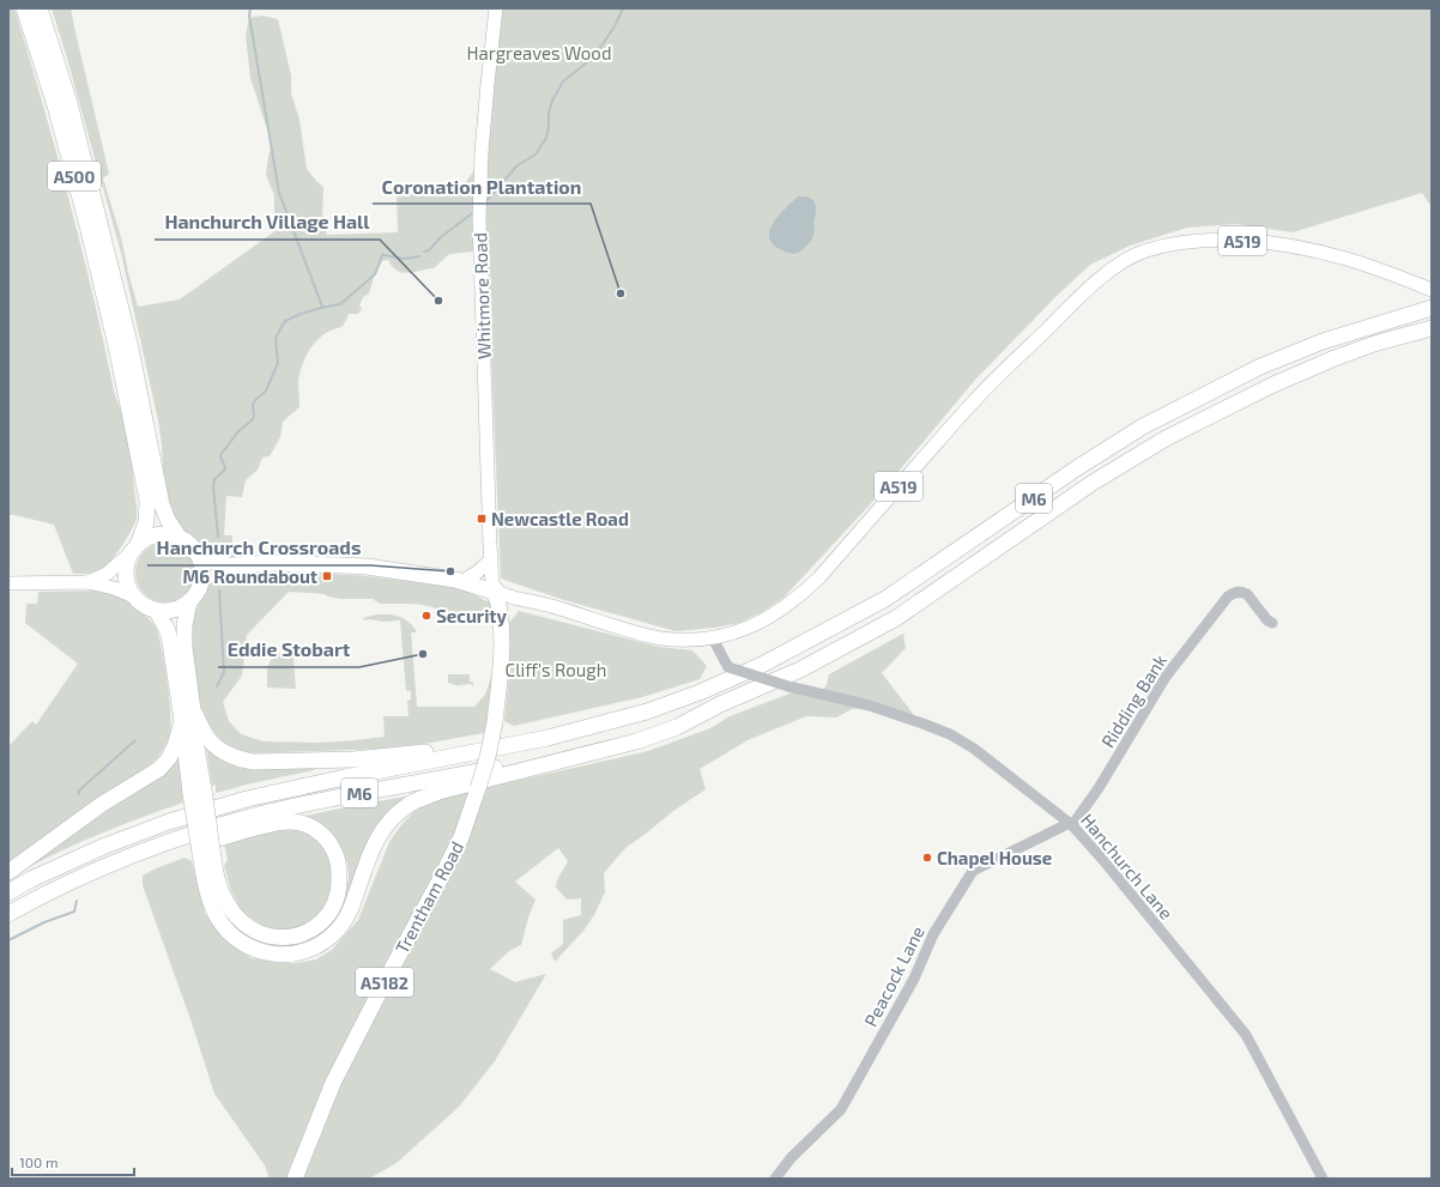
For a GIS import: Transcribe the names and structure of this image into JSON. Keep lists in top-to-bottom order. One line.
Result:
{"streets":{"highway":["A500","A519","M6","Trentham Road","A5182"],"main road":["Whitmore Road"],"street":["Ridding Bank","Hanchurch Lane","Peacock Lane"]},"crossings":[["A500","A519"],["A500","M6"],["A519","Whitmore Road"],["A519","M6"],["A519","Hanchurch Lane"],["A519","Trentham Road"],["Whitmore Road","Trentham Road"],["Ridding Bank","Hanchurch Lane"],["Ridding Bank","Peacock Lane"],["Hanchurch Lane","Peacock Lane"]],"parks":["Hargreaves Wood","Cliff's Rough"],"places":{"other":["Coronation Plantation","Hanchurch Village Hall","Hanchurch Crossroads","Security","Eddie Stobart","Chapel House"],"transit":["Newcastle Road","M6 Roundabout"]},"scale_bar":"100 m"}
